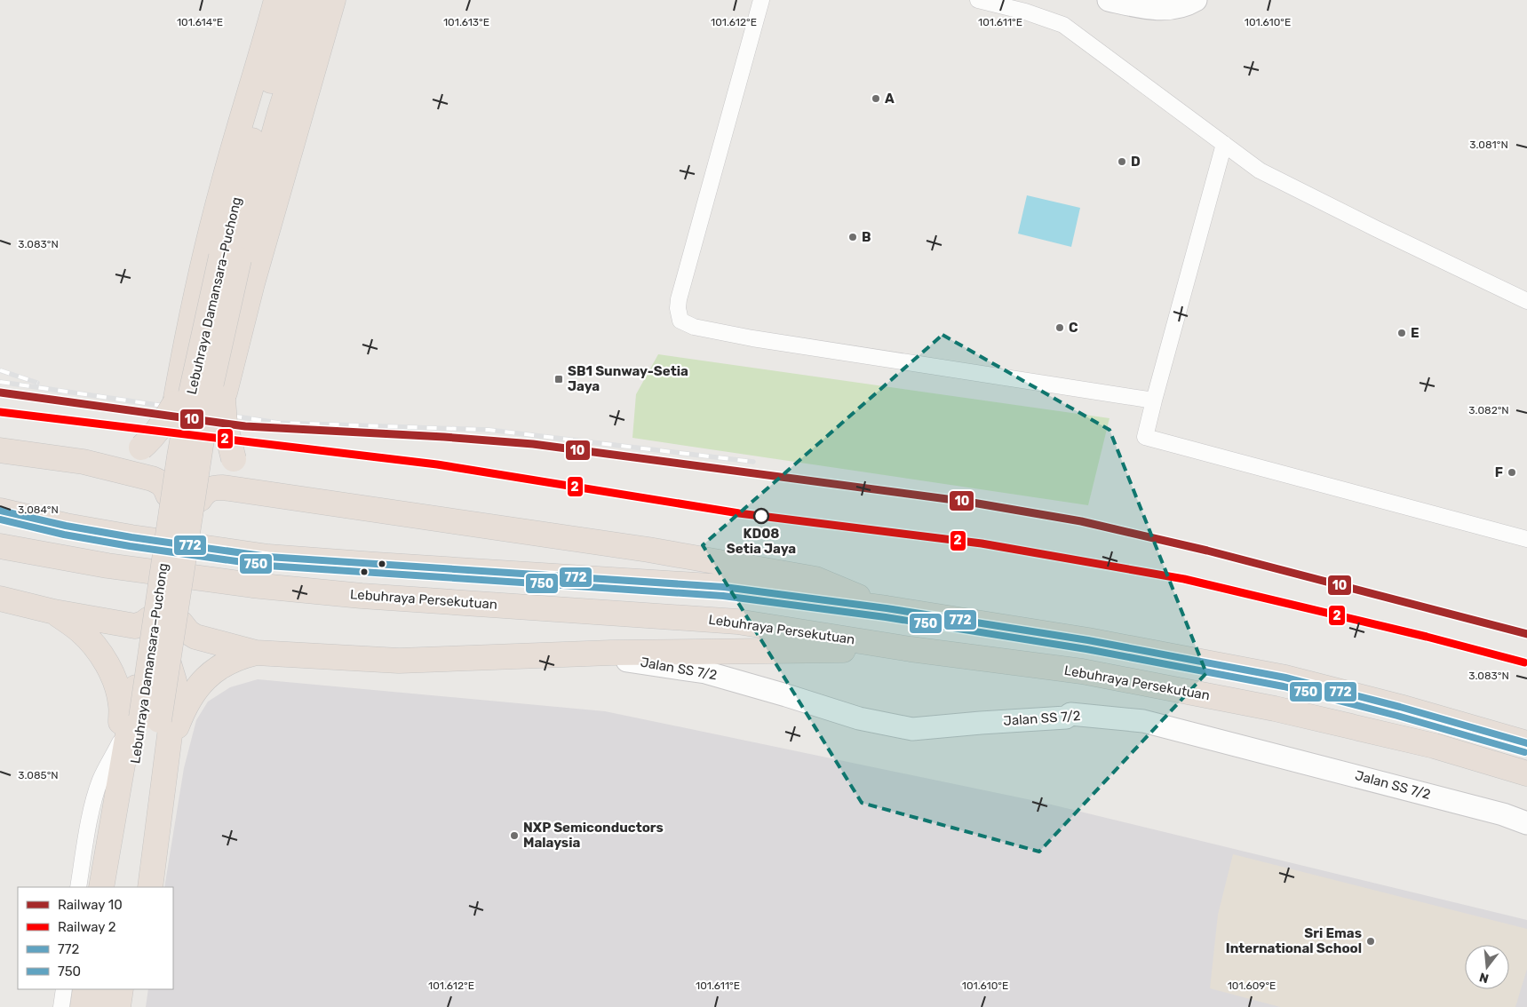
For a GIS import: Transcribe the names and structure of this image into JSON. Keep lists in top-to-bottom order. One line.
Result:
{"streets":{"highway":["Lebuhraya Damansara–Puchong","Lebuhraya Persekutuan"],"street":["Jalan SS 7/2"]},"places":{"other":["A","D","B","C","E","F","KD08 Setia Jaya","NXP Semiconductors Malaysia","Sri Emas International School"],"transit":["SB1 Sunway-Setia Jaya"]},"lines":["rail line 10","rail line 2","transit line 772","transit line 750"],"legend":["Railway 10","Railway 2","772","750"],"north":"bottom","coordinates":["101.614°E","101.613°E","101.612°E","101.611°E","101.610°E","3.081°N","3.083°N","3.082°N","3.084°N","3.085°N","101.609°E"]}
